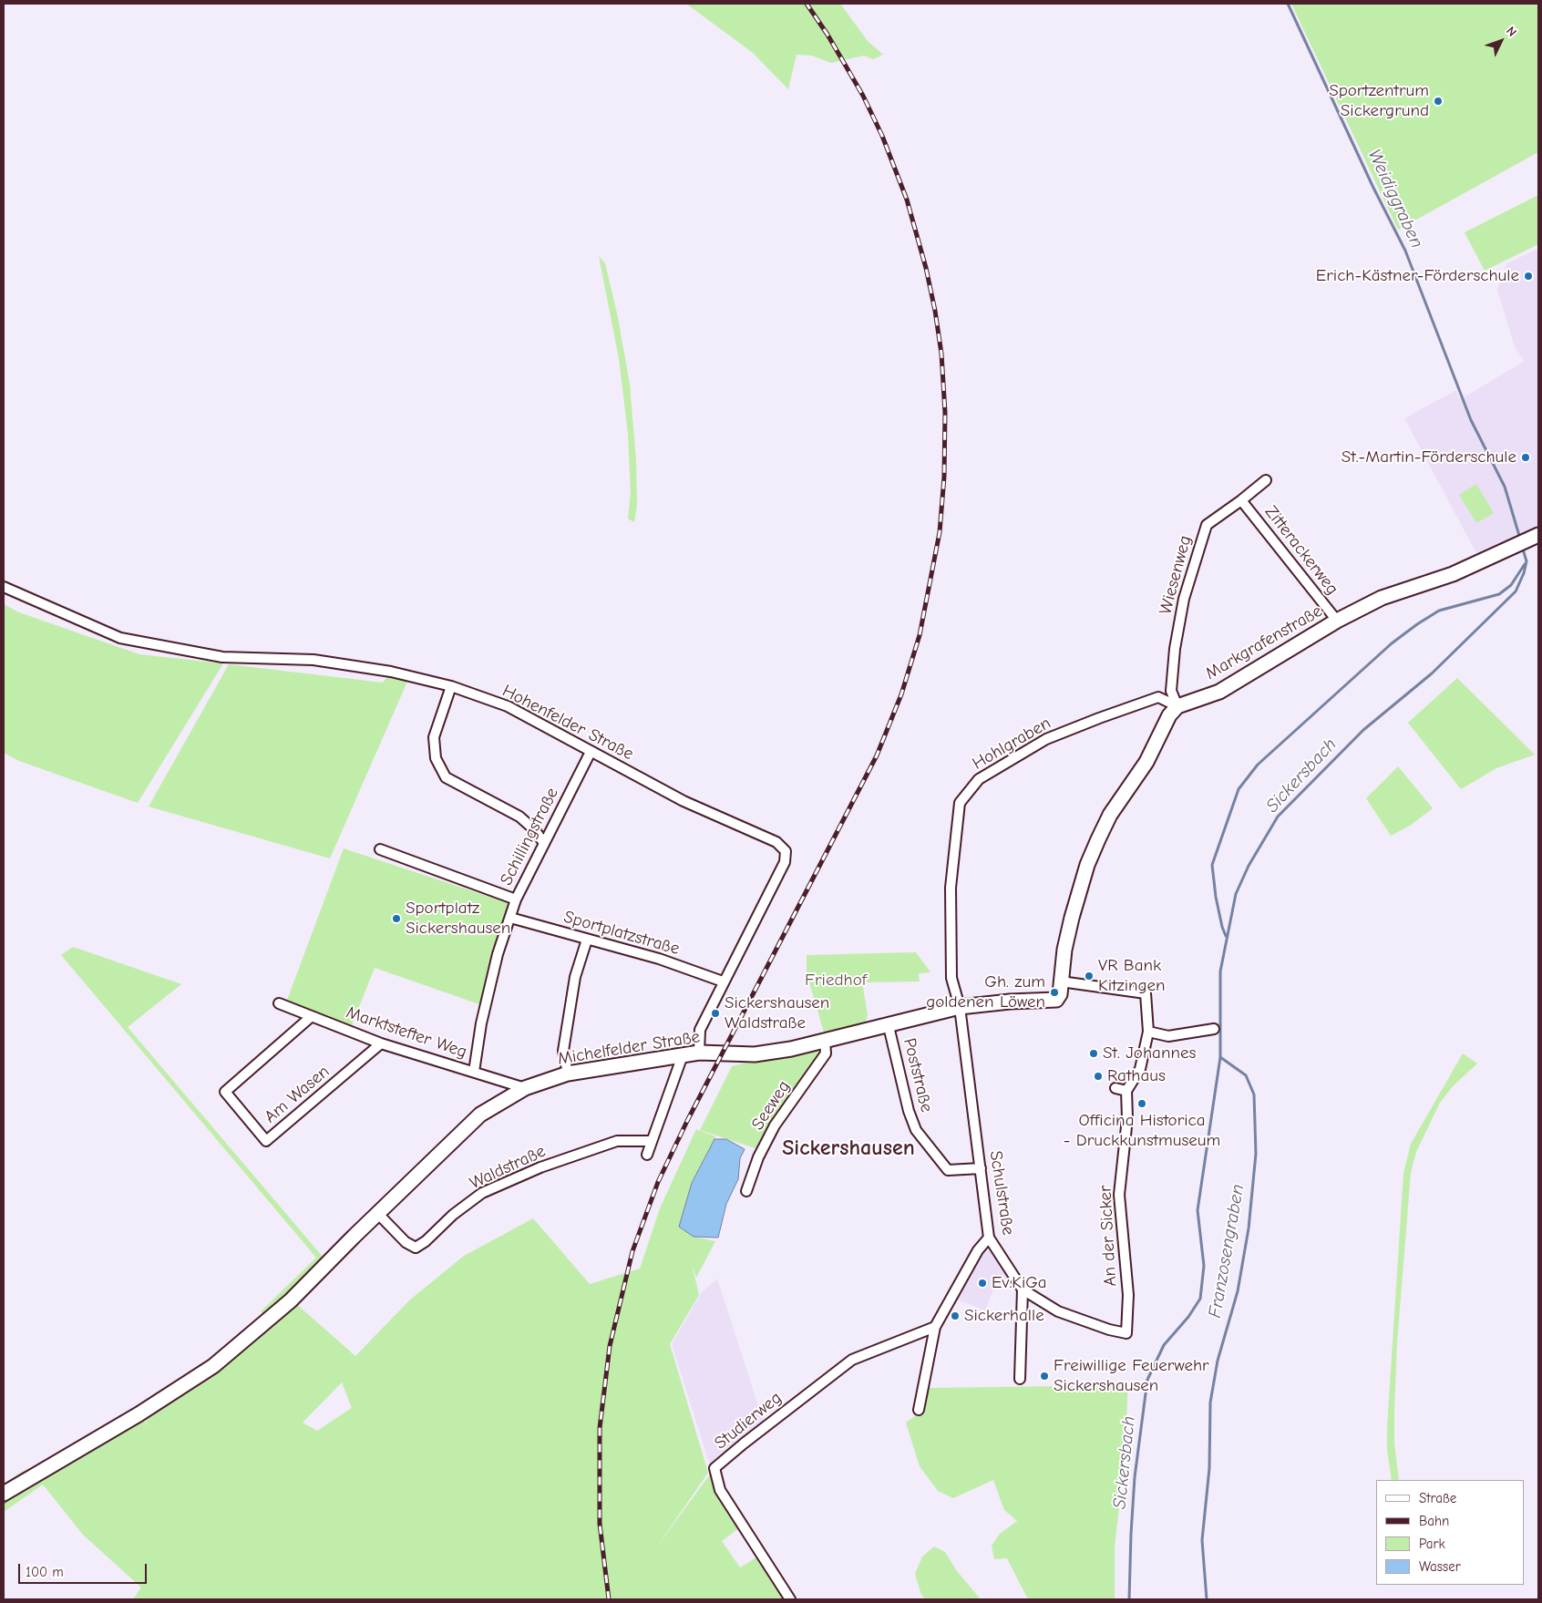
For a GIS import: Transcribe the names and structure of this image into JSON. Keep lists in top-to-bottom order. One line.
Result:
{"streets":{"street":["Zitterackerweg","Wiesenweg","Markgrafenstraße","Hohenfelder Straße","Hohlgraben","Schillingstraße","Sportplatzstraße","Marktstefter Weg","Michelfelder Straße","Poststraße","Am Wasen","Seeweg","Waldstraße","Schulstraße","An der Sicker","Studierweg"]},"crossings":[["Zitterackerweg","Wiesenweg"],["Zitterackerweg","Markgrafenstraße"],["Wiesenweg","Markgrafenstraße"],["Wiesenweg","Hohlgraben"],["Markgrafenstraße","Hohlgraben"],["Hohenfelder Straße","Schillingstraße"],["Hohenfelder Straße","Sportplatzstraße"],["Hohenfelder Straße","Michelfelder Straße"],["Hohlgraben","Michelfelder Straße"],["Hohlgraben","Schulstraße"],["Schillingstraße","Sportplatzstraße"],["Schillingstraße","Marktstefter Weg"],["Marktstefter Weg","Michelfelder Straße"],["Marktstefter Weg","Am Wasen"],["Michelfelder Straße","Poststraße"],["Michelfelder Straße","Seeweg"],["Michelfelder Straße","Waldstraße"],["Michelfelder Straße","Schulstraße"],["Poststraße","Schulstraße"],["Schulstraße","An der Sicker"]],"districts":["Sickershausen"],"water":["Weidiggraben","Sickersbach","Franzosengraben"],"parks":["Friedhof"],"places":["Sportzentrum Sickergrund","Erich-Kästner-Förderschule","St.-Martin-Förderschule","Sportplatz Sickershausen","VR Bank Kitzingen","Gh. zum goldenen Löwen","Sickershausen Waldstraße","St. Johannes","Rathaus","Officina Historica - Druckkunstmuseum","Ev.KiGa","Sickerhalle","Freiwillige Feuerwehr Sickershausen"],"legend":["Straße","Bahn","Park","Wasser"],"scale_bar":"100 m","north":"top right"}
